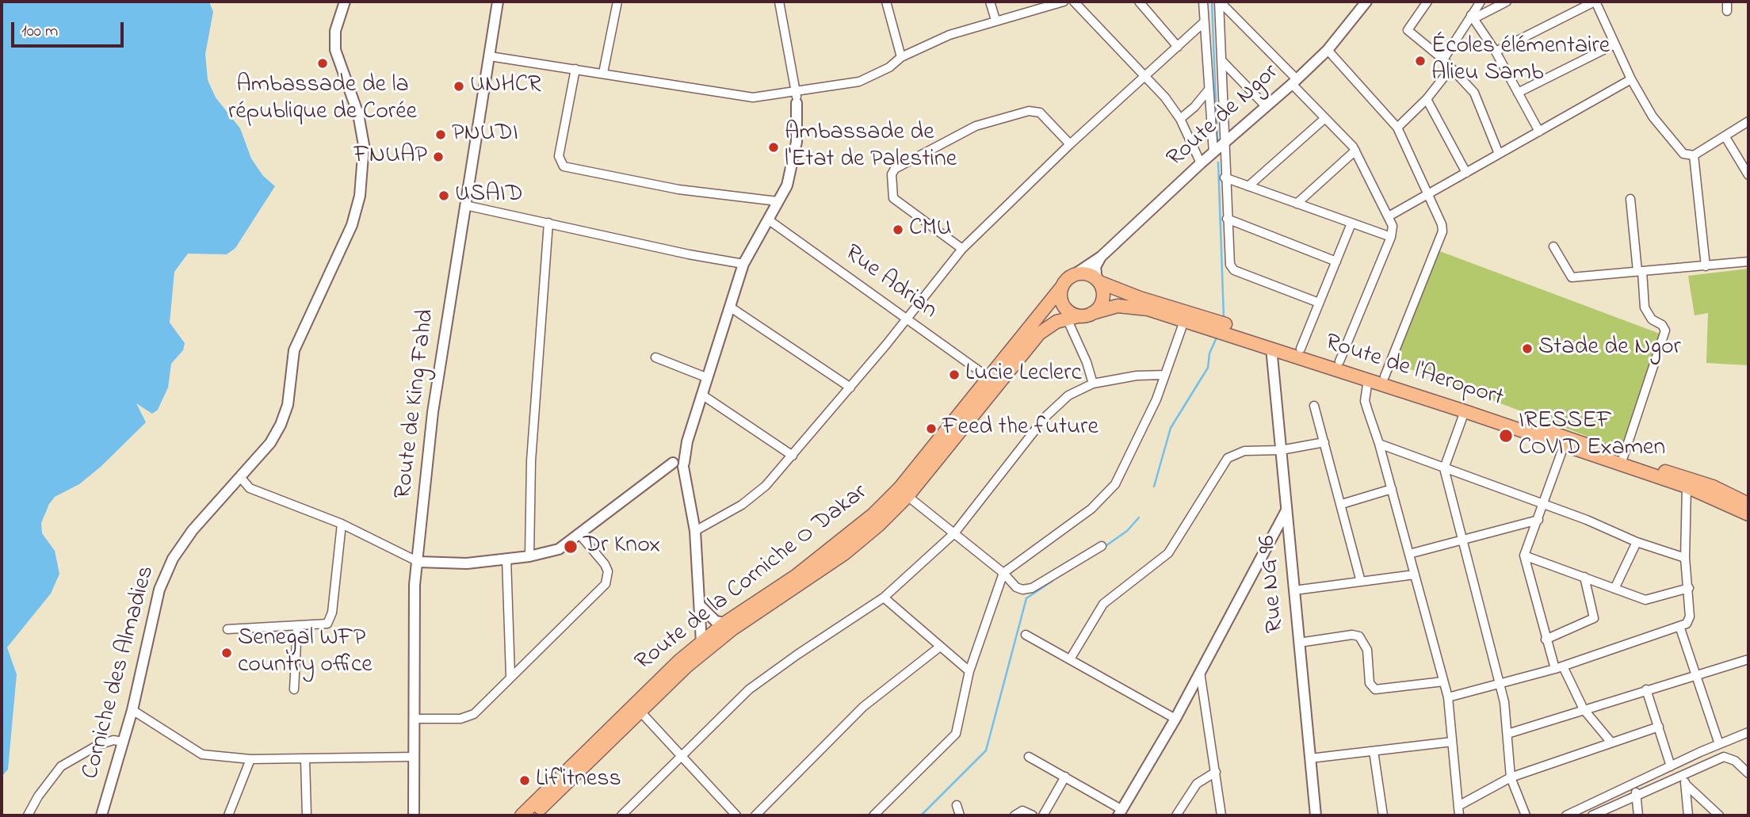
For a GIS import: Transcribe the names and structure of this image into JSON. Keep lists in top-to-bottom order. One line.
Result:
{"streets":{"highway":["Route de l'Aeroport","Route de la Corniche O Dakar"],"street":["Route de Ngor","Rue Adrian","Route de King Fahd","Rue NG 96","Corniche des Almadies"]},"crossings":[["Route de Ngor","Route de l'Aeroport"],["Route de Ngor","Route de la Corniche O Dakar"],["Rue Adrian","Route de la Corniche O Dakar"],["Route de l'Aeroport","Route de la Corniche O Dakar"],["Route de l'Aeroport","Rue NG 96"]],"places":["Écoles élémentaire Alieu Samb","Ambassade de la république de Corée","UNHCR","PNUDI","Ambassade de l'Etat de Palestine","FNUAP","USAID","CMU","Stade de Ngor","Lucie Leclerc","Feed the future","IRESSEF COVID Examen","Dr Knox","Senegal WFP country office","Lif'itness"],"scale_bar":"100 m"}
